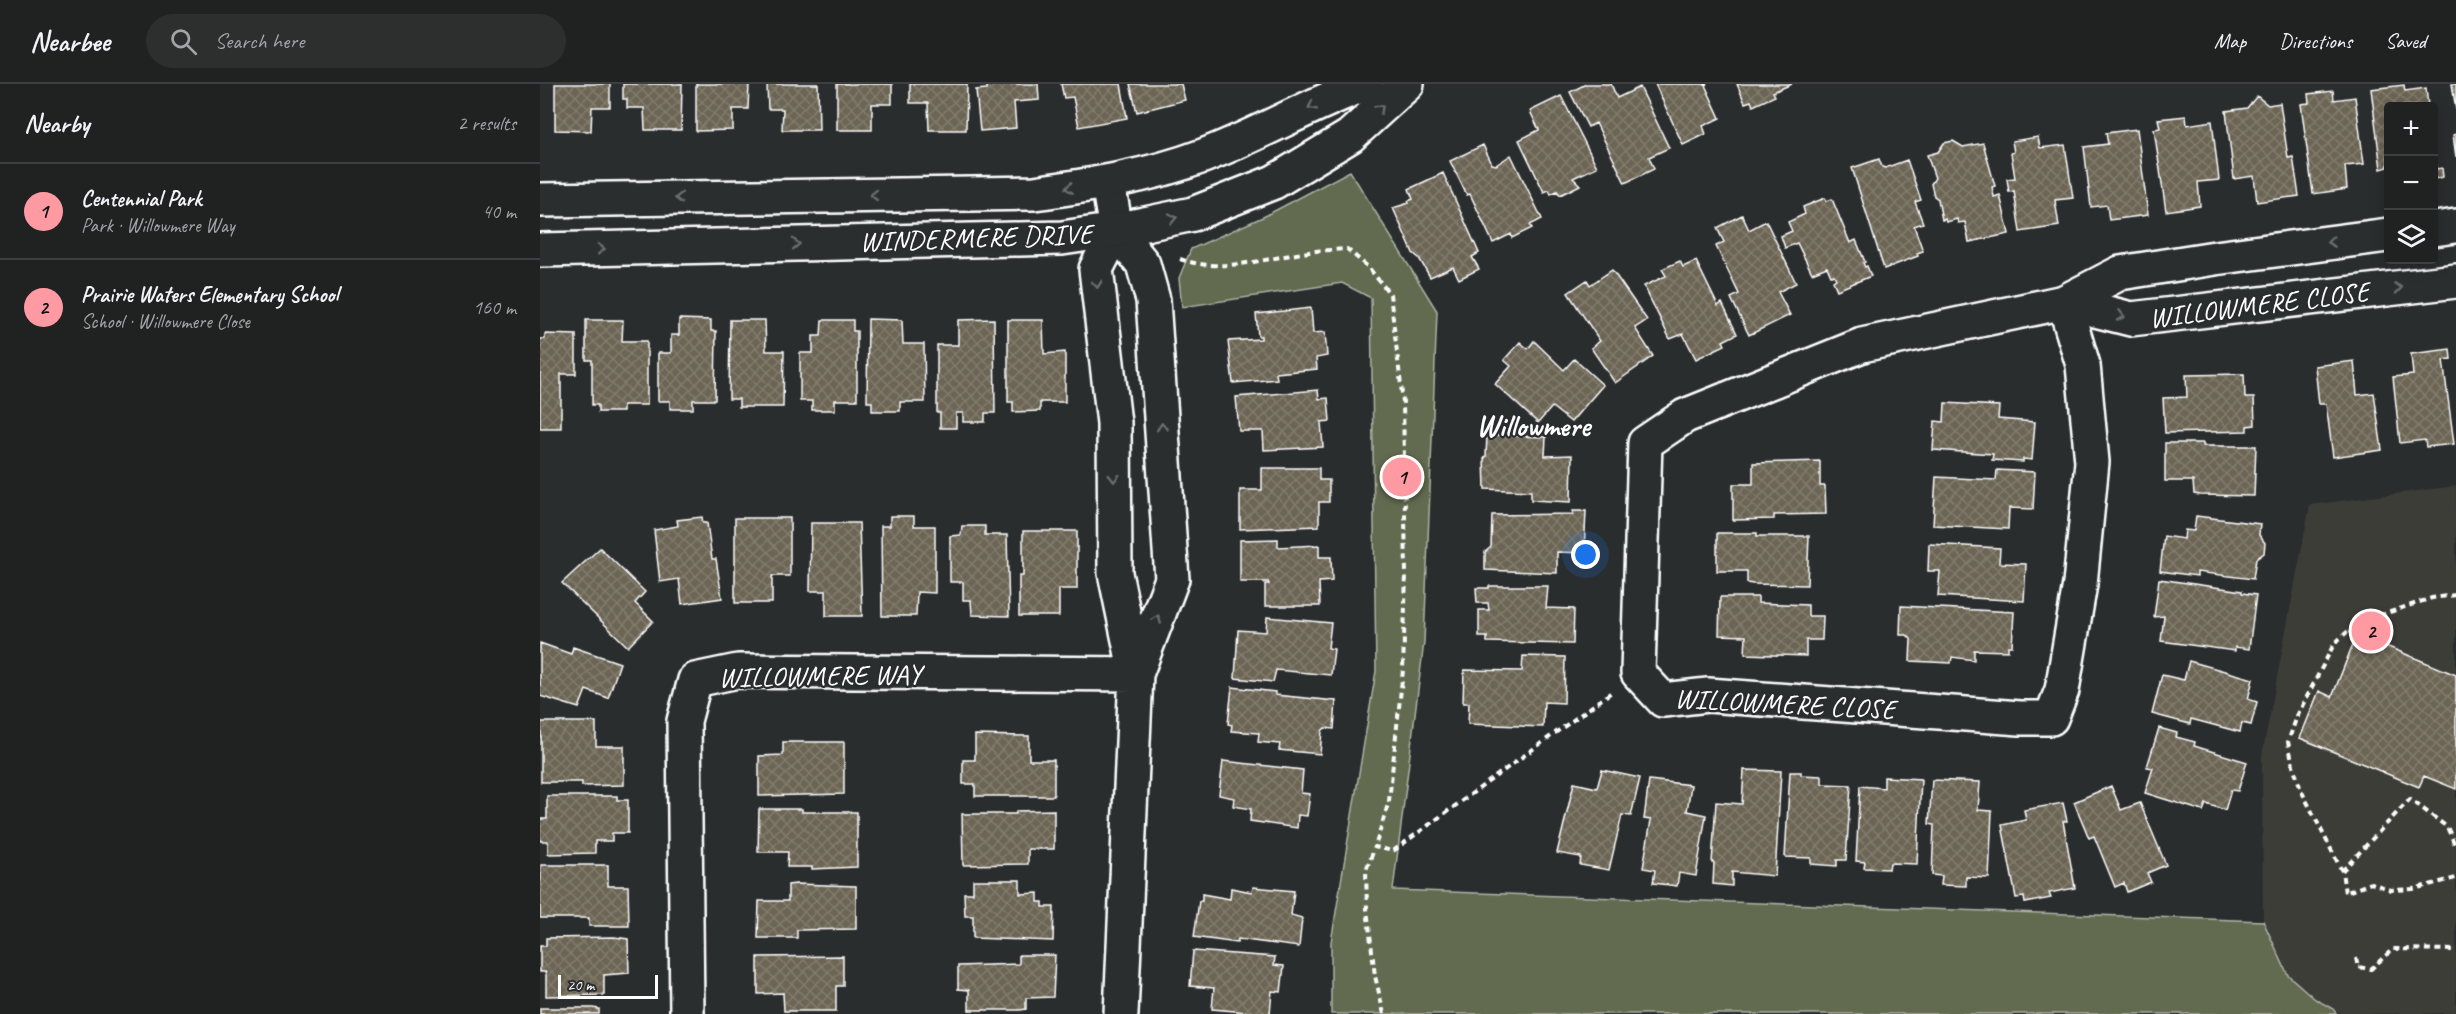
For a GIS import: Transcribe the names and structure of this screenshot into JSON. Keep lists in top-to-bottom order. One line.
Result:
{"streets":{"street":["WINDERMERE DRIVE","WILLOWMERE CLOSE","WILLOWMERE WAY"]},"districts":["Willowmere"],"scale_bar":"20 m","page":{"header":"Nearbee","search":"Search here","nav":["Map","Directions","Saved"],"heading":["Nearby","2 results"],"map_buttons":["+","−"],"list":[{"mark":"1","name":"Centennial Park","note":"Park · Willowmere Way","value":"40 m"},{"mark":"2","name":"Prairie Waters Elementary School","note":"School · Willowmere Close","value":"160 m"}],"pins":["1","2"],"scale":"20 m"}}
